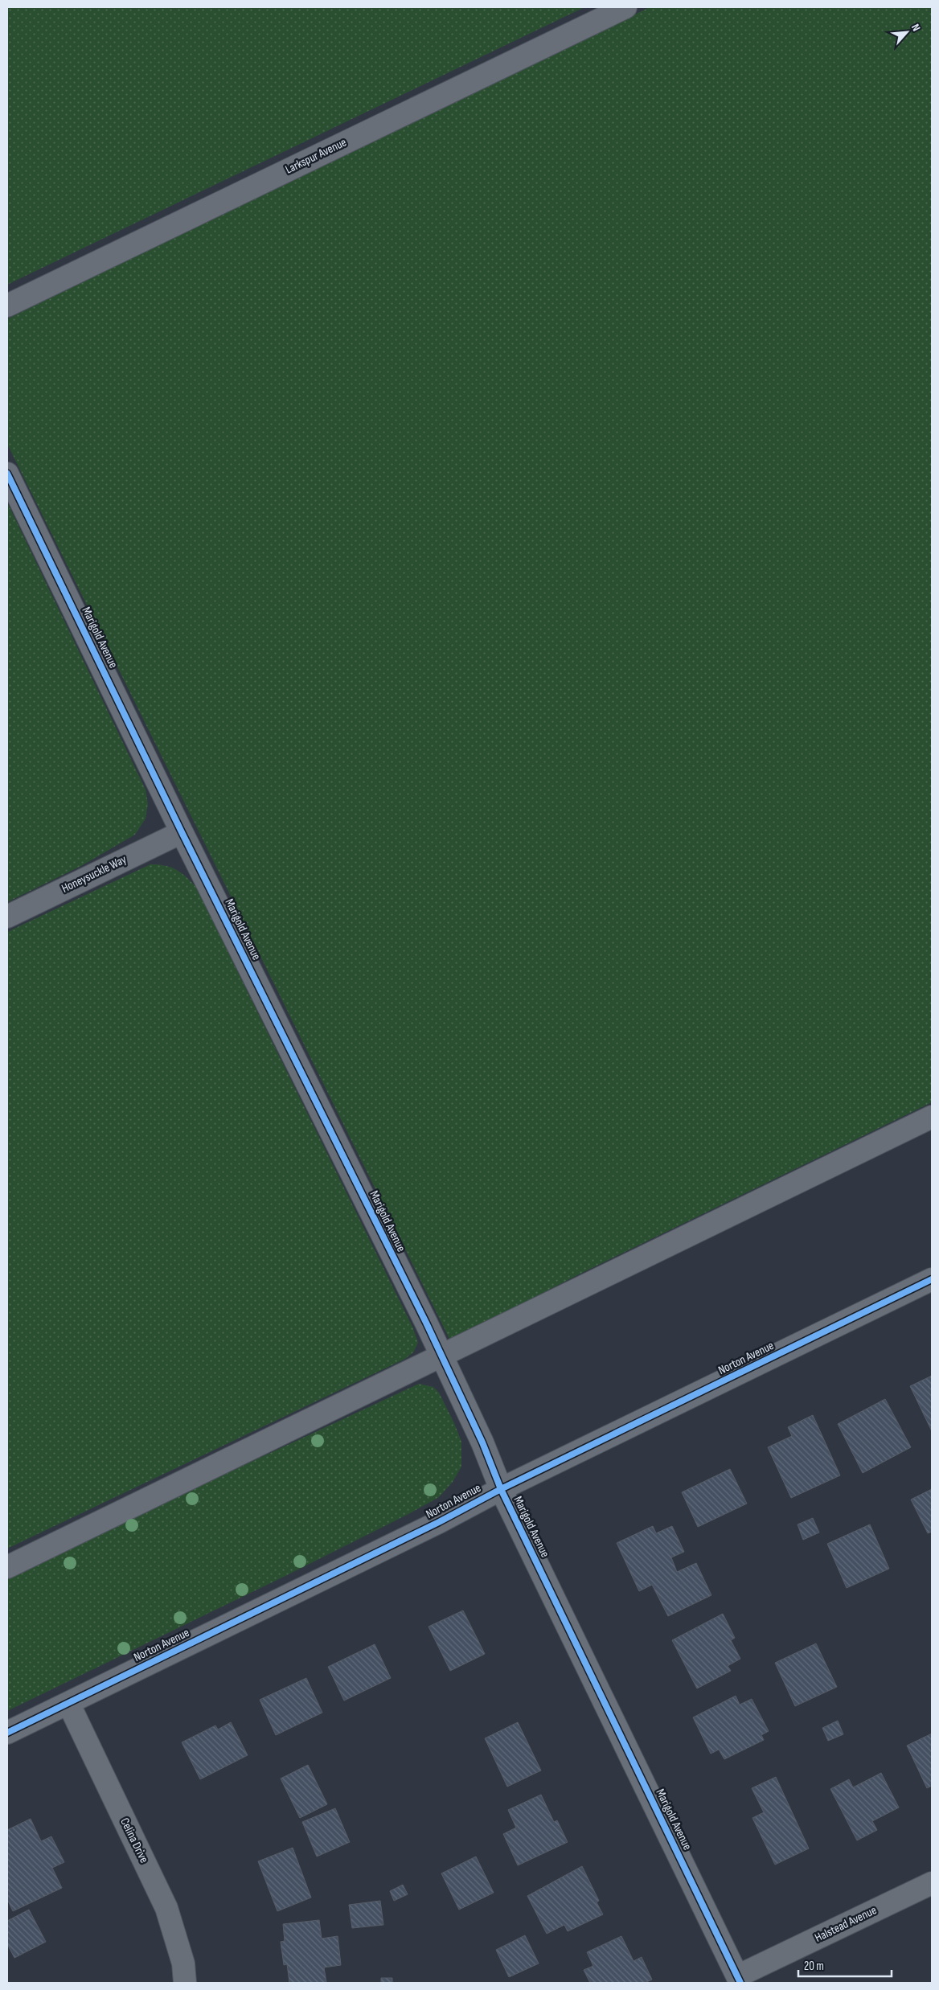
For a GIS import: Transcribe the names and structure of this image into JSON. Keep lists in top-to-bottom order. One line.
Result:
{"streets":{"street":["Larkspur Avenue","Marigold Avenue","Honeysuckle Way","Norton Avenue","Celina Drive","Halstead Avenue"]},"crossings":[["Marigold Avenue","Honeysuckle Way"],["Marigold Avenue","Norton Avenue"],["Marigold Avenue","Halstead Avenue"],["Norton Avenue","Celina Drive"]],"scale_bar":"20 m","north":"top right"}
